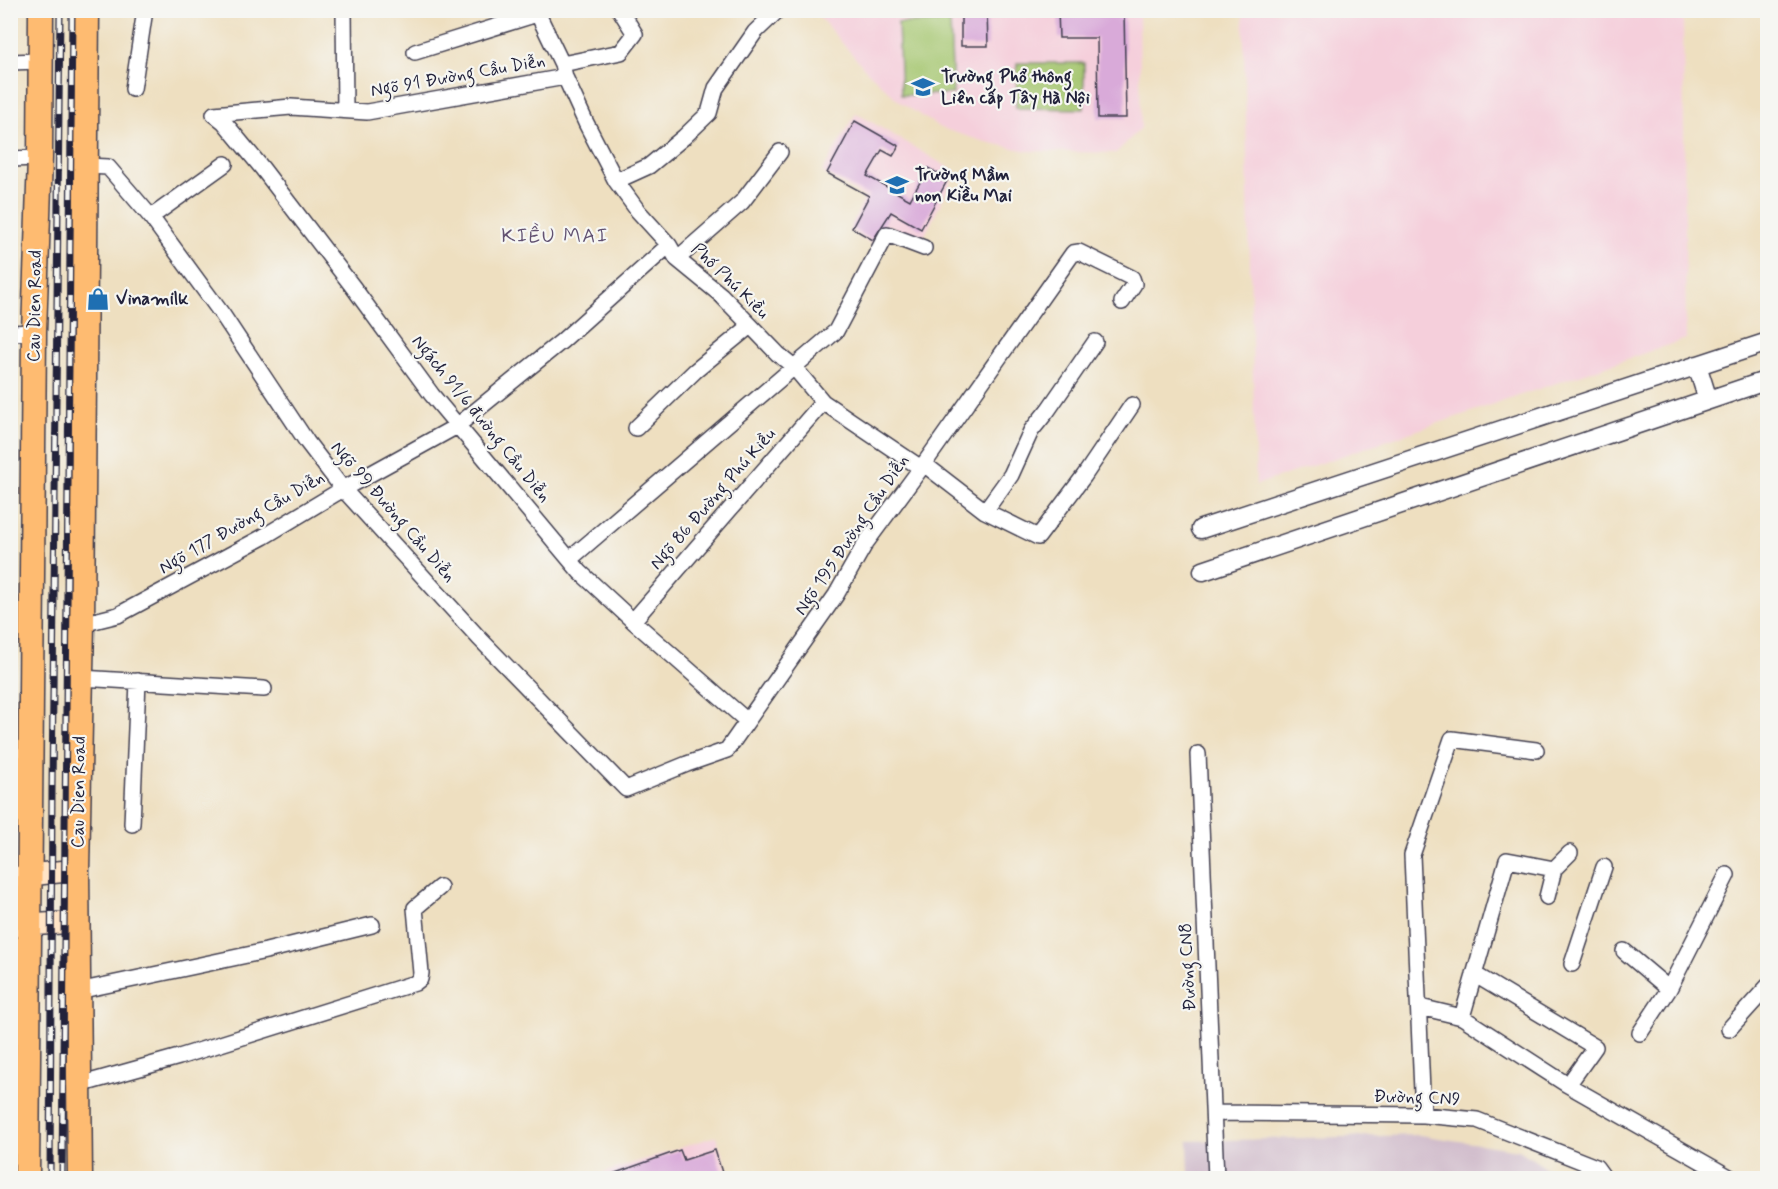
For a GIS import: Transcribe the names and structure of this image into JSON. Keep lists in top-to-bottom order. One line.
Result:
{"streets":{"highway":["Cau Dien Road"],"street":["Ngõ 91 Đường Cầu Diễn","Phố Phú Kiều","Ngách 91/6 đường Cầu Diễn","Ngõ 86 Đường Phú Kiều","Ngõ 99 Đường Cầu Diễn","Ngõ 177 Đường Cầu Diễn","Ngõ 195 Đường Cầu Diễn","Đường CN8","Đường CN9"]},"crossings":[["Ngõ 91 Đường Cầu Diễn","Phố Phú Kiều"],["Ngõ 91 Đường Cầu Diễn","Ngách 91/6 đường Cầu Diễn"],["Phố Phú Kiều","Ngõ 86 Đường Phú Kiều"],["Phố Phú Kiều","Ngõ 177 Đường Cầu Diễn"],["Phố Phú Kiều","Ngõ 195 Đường Cầu Diễn"],["Cau Dien Road","Ngõ 99 Đường Cầu Diễn"],["Cau Dien Road","Ngõ 177 Đường Cầu Diễn"],["Ngách 91/6 đường Cầu Diễn","Ngõ 86 Đường Phú Kiều"],["Ngách 91/6 đường Cầu Diễn","Ngõ 177 Đường Cầu Diễn"],["Ngách 91/6 đường Cầu Diễn","Ngõ 195 Đường Cầu Diễn"],["Ngõ 99 Đường Cầu Diễn","Ngõ 177 Đường Cầu Diễn"],["Ngõ 99 Đường Cầu Diễn","Ngõ 195 Đường Cầu Diễn"],["Đường CN8","Đường CN9"]],"districts":["KIỀU MAI"],"places":{"school or university":["Trường Phổ thông Liên cấp Tây Hà Nội","Trường Mầm non Kiều Mai"],"shop":["Vinamilk"]}}
